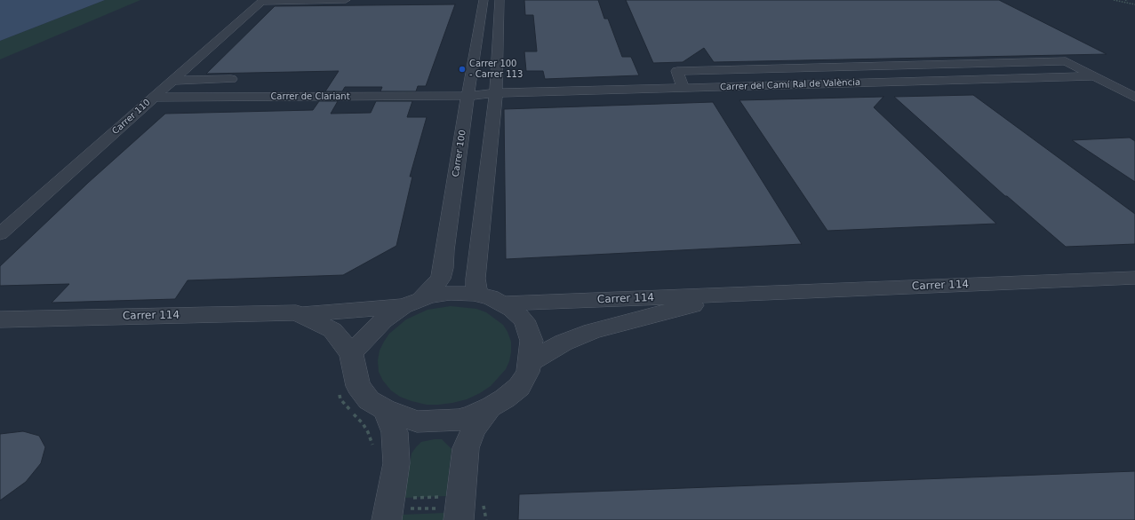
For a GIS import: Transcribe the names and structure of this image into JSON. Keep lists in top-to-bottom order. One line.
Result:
{"streets":{"street":["Carrer del Camí Ral de València","Carrer de Clariant","Carrer 110","Carrer 100","Carrer 114"]},"crossings":[["Carrer del Camí Ral de València","Carrer de Clariant"],["Carrer del Camí Ral de València","Carrer 100"],["Carrer de Clariant","Carrer 110"],["Carrer de Clariant","Carrer 100"],["Carrer 100","Carrer 114"]],"places":["Carrer 100 - Carrer 113"]}
